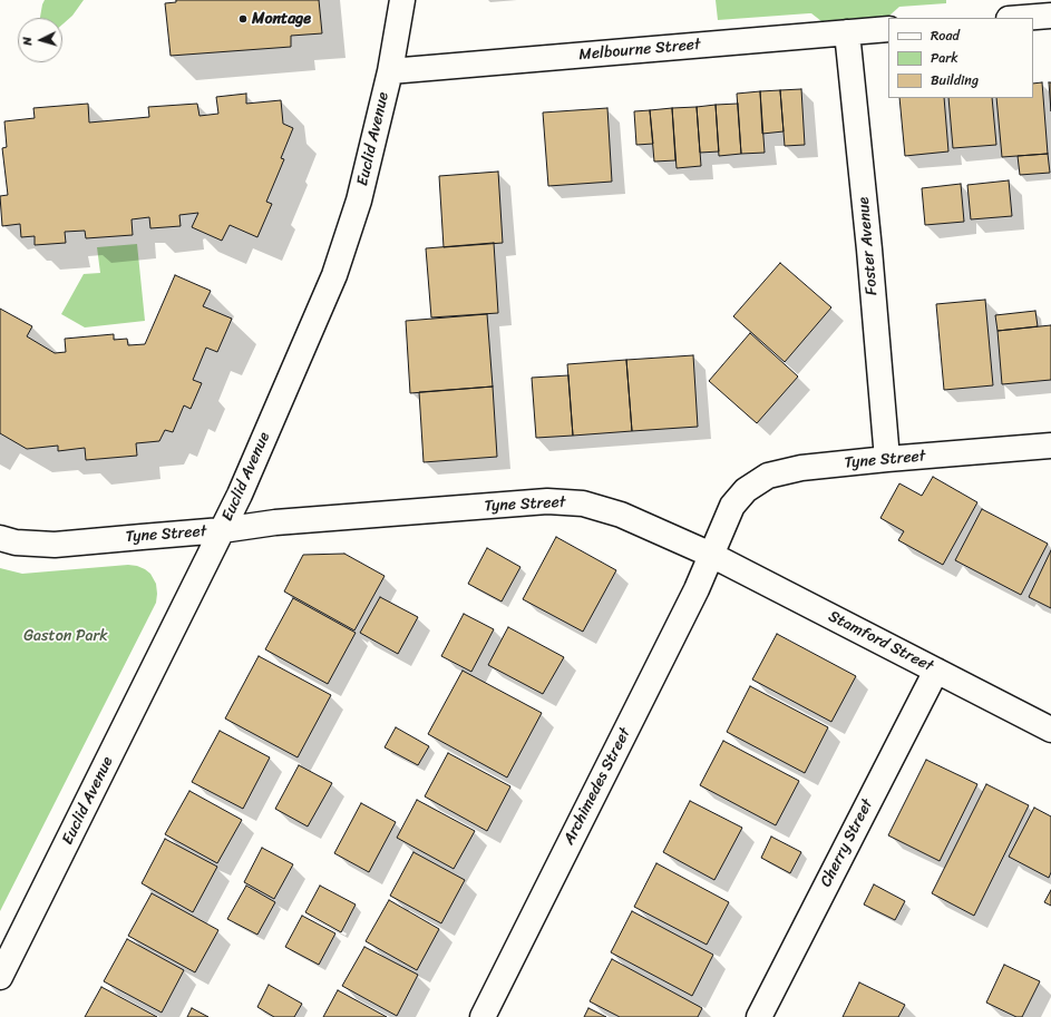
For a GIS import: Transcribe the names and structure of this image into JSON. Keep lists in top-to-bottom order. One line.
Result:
{"streets":{"street":["Melbourne Street","Euclid Avenue","Foster Avenue","Tyne Street","Stamford Street","Archimedes Street","Cherry Street"]},"crossings":[["Melbourne Street","Euclid Avenue"],["Melbourne Street","Foster Avenue"],["Euclid Avenue","Tyne Street"],["Foster Avenue","Tyne Street"],["Tyne Street","Stamford Street"],["Tyne Street","Archimedes Street"],["Stamford Street","Archimedes Street"],["Stamford Street","Cherry Street"]],"parks":["Gaston Park"],"places":["Montage"],"legend":["Road","Park","Building"],"north":"left"}
